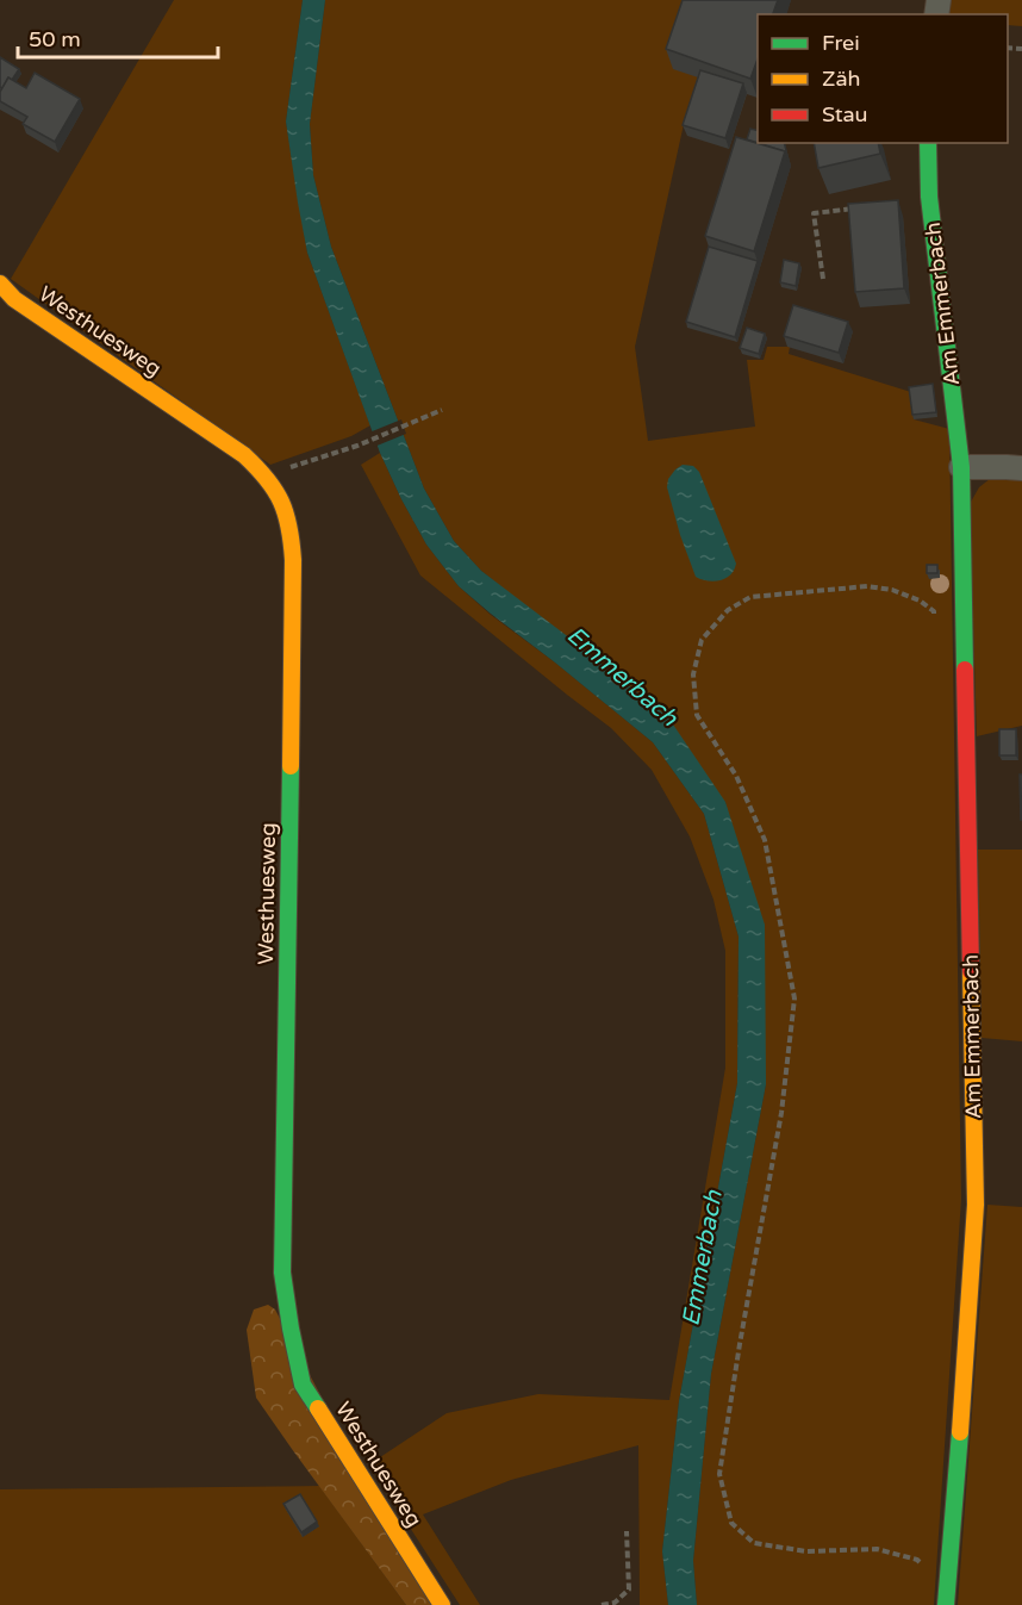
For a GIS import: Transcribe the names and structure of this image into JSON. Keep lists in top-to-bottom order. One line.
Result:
{"streets":{"street":["Am Emmerbach","Westhuesweg"]},"water":["Emmerbach"],"legend":["Frei","Zäh","Stau"],"scale_bar":"50 m"}
